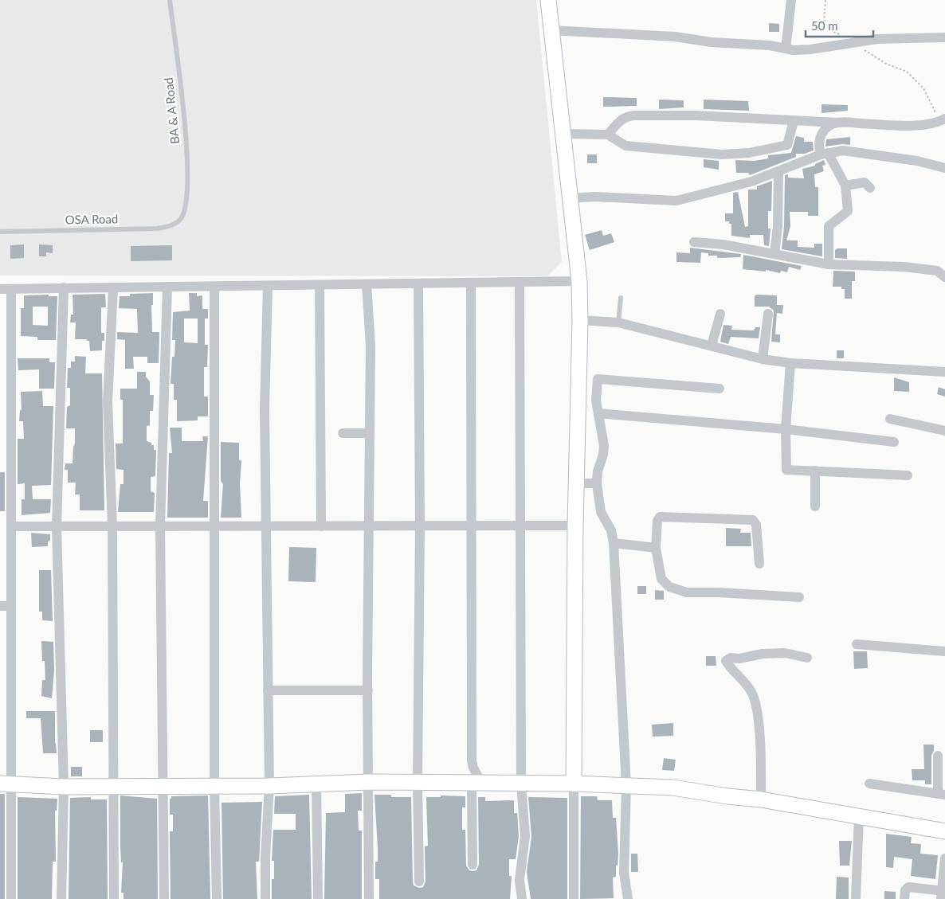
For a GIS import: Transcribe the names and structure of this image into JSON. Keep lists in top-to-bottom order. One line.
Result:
{"streets":{"lane":["BA & A Road","OSA Road"]},"crossings":[["BA & A Road","OSA Road"]],"scale_bar":"50 m"}
